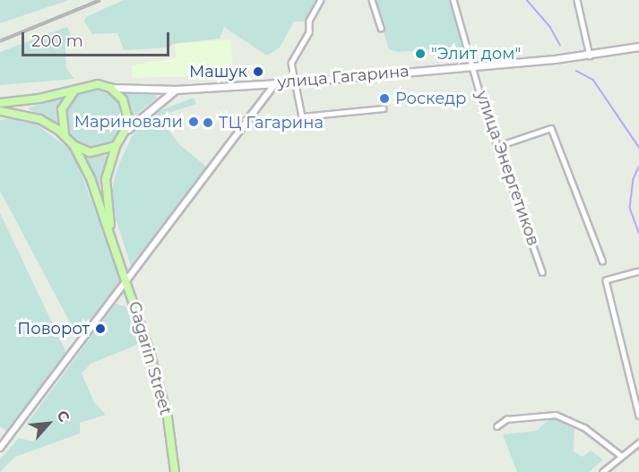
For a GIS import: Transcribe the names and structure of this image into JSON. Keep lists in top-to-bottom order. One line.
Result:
{"streets":{"main road":["улица Гагарина","Gagarin Street"],"street":["улица Энергетиков"]},"crossings":[["улица Гагарина","улица Энергетиков"]],"places":["\"Элит дом\"","Машук","Роскедр","Мариновали","ТЦ Гагарина","Поворот"],"scale_bar":"200 m","north":"top right"}
